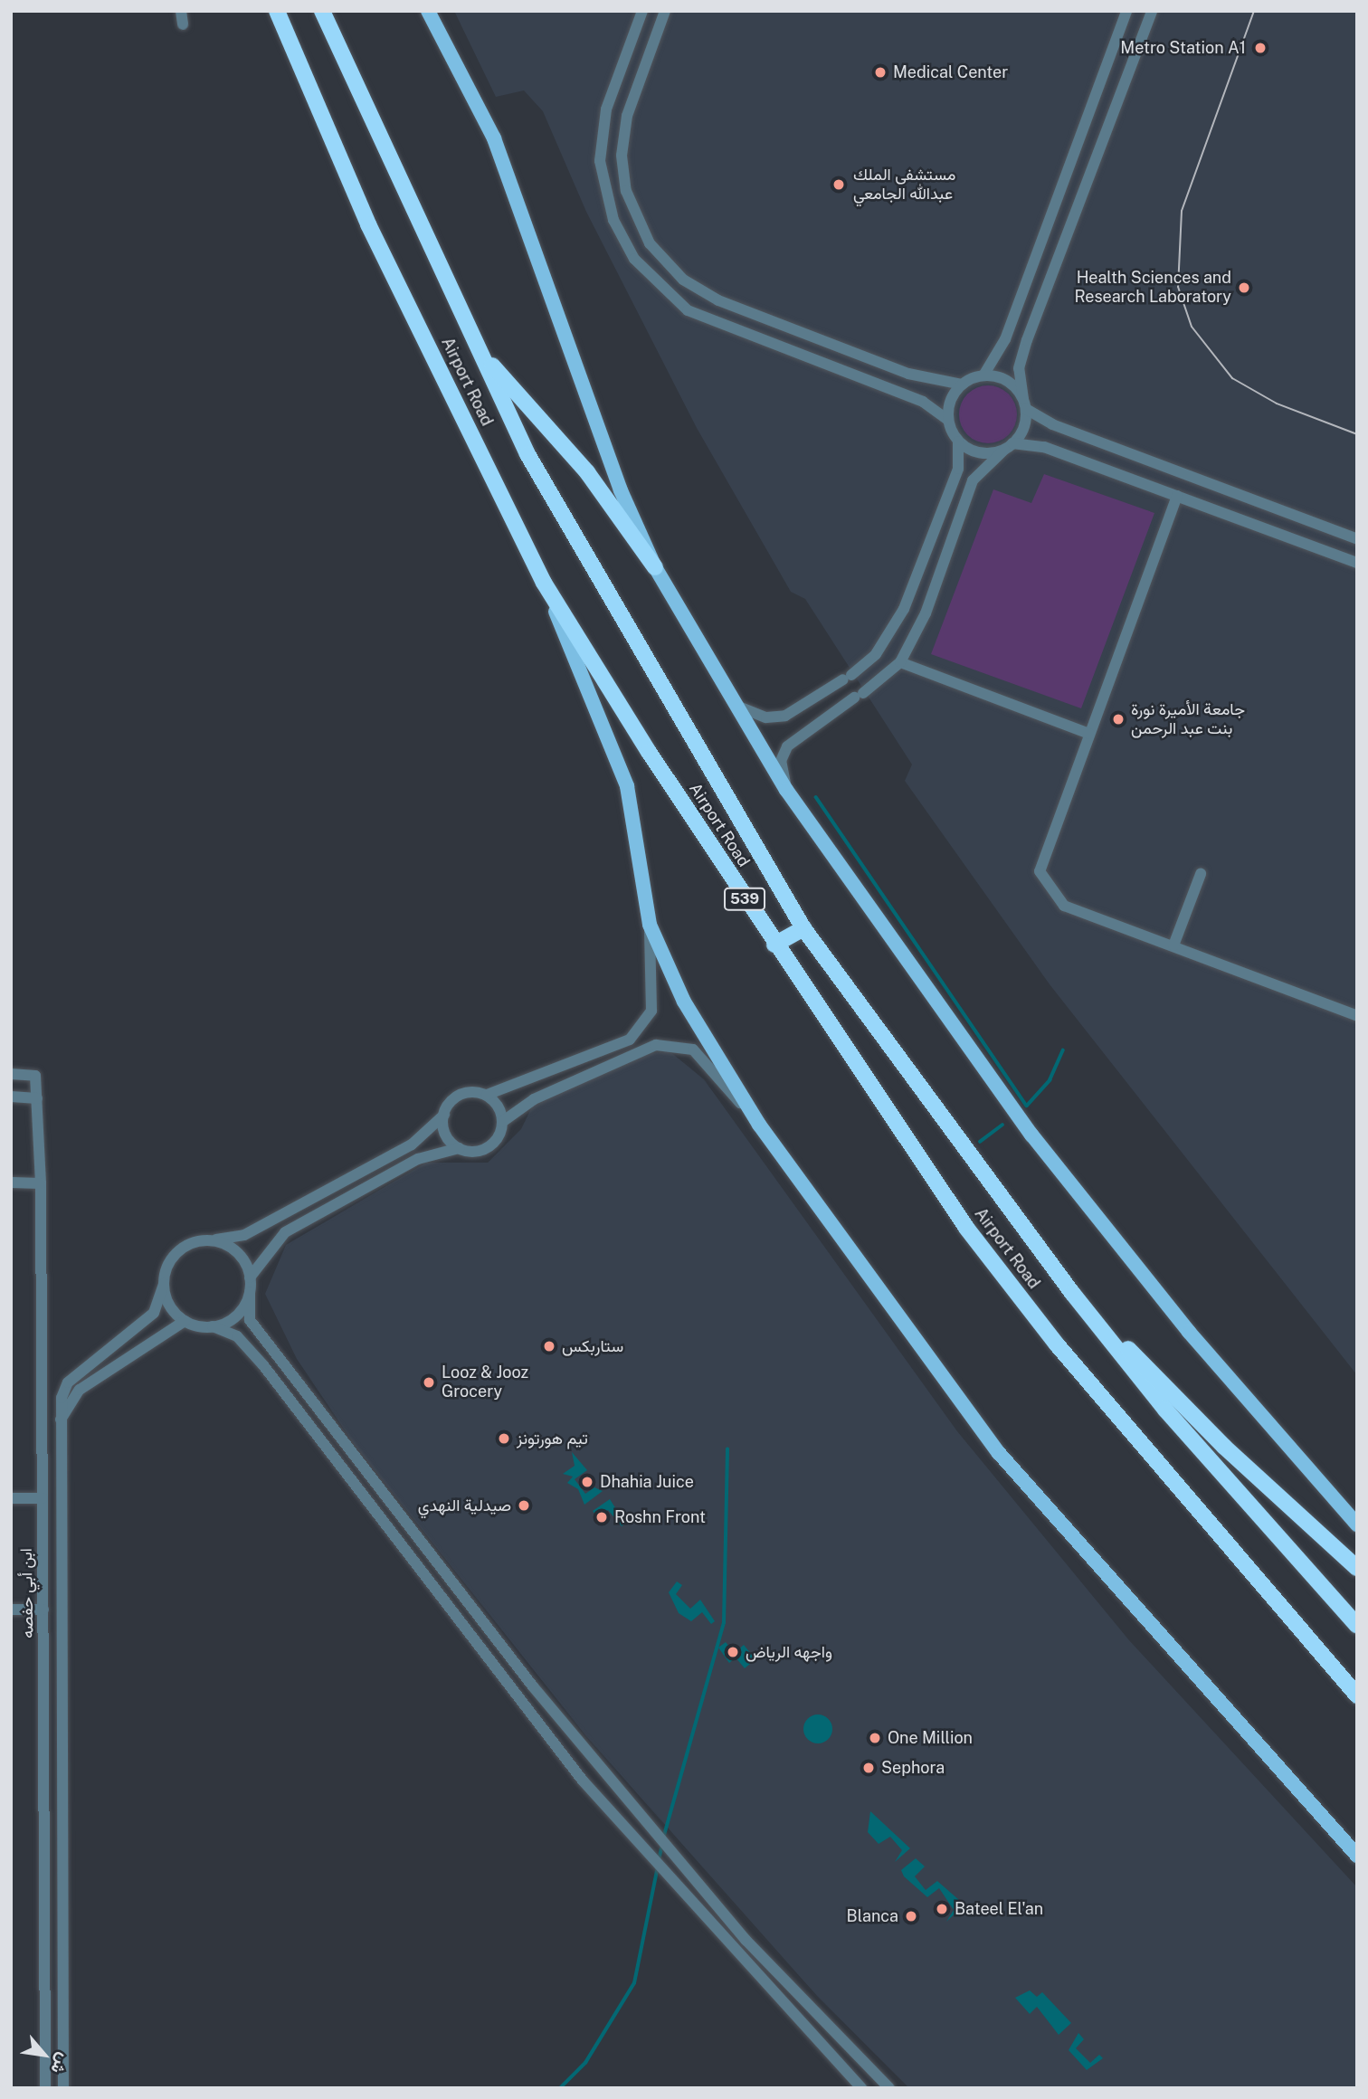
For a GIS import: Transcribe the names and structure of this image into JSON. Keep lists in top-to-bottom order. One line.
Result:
{"streets":{"highway":["Airport Road","539"],"street":["ابن أبي حفصه"]},"places":["Metro Station A1","Medical Center","مستشفى الملك عبدالله الجامعي","Health Sciences and Research Laboratory","جامعة الأميرة نورة بنت عبد الرحمن","ستاربكس","Looz & Jooz Grocery","تيم هورتونز","Dhahia Juice","صيدلية النهدي","Roshn Front","واجهه الرياض","One Million","Sephora","Bateel El'an","Blanca"],"north":"bottom right"}
